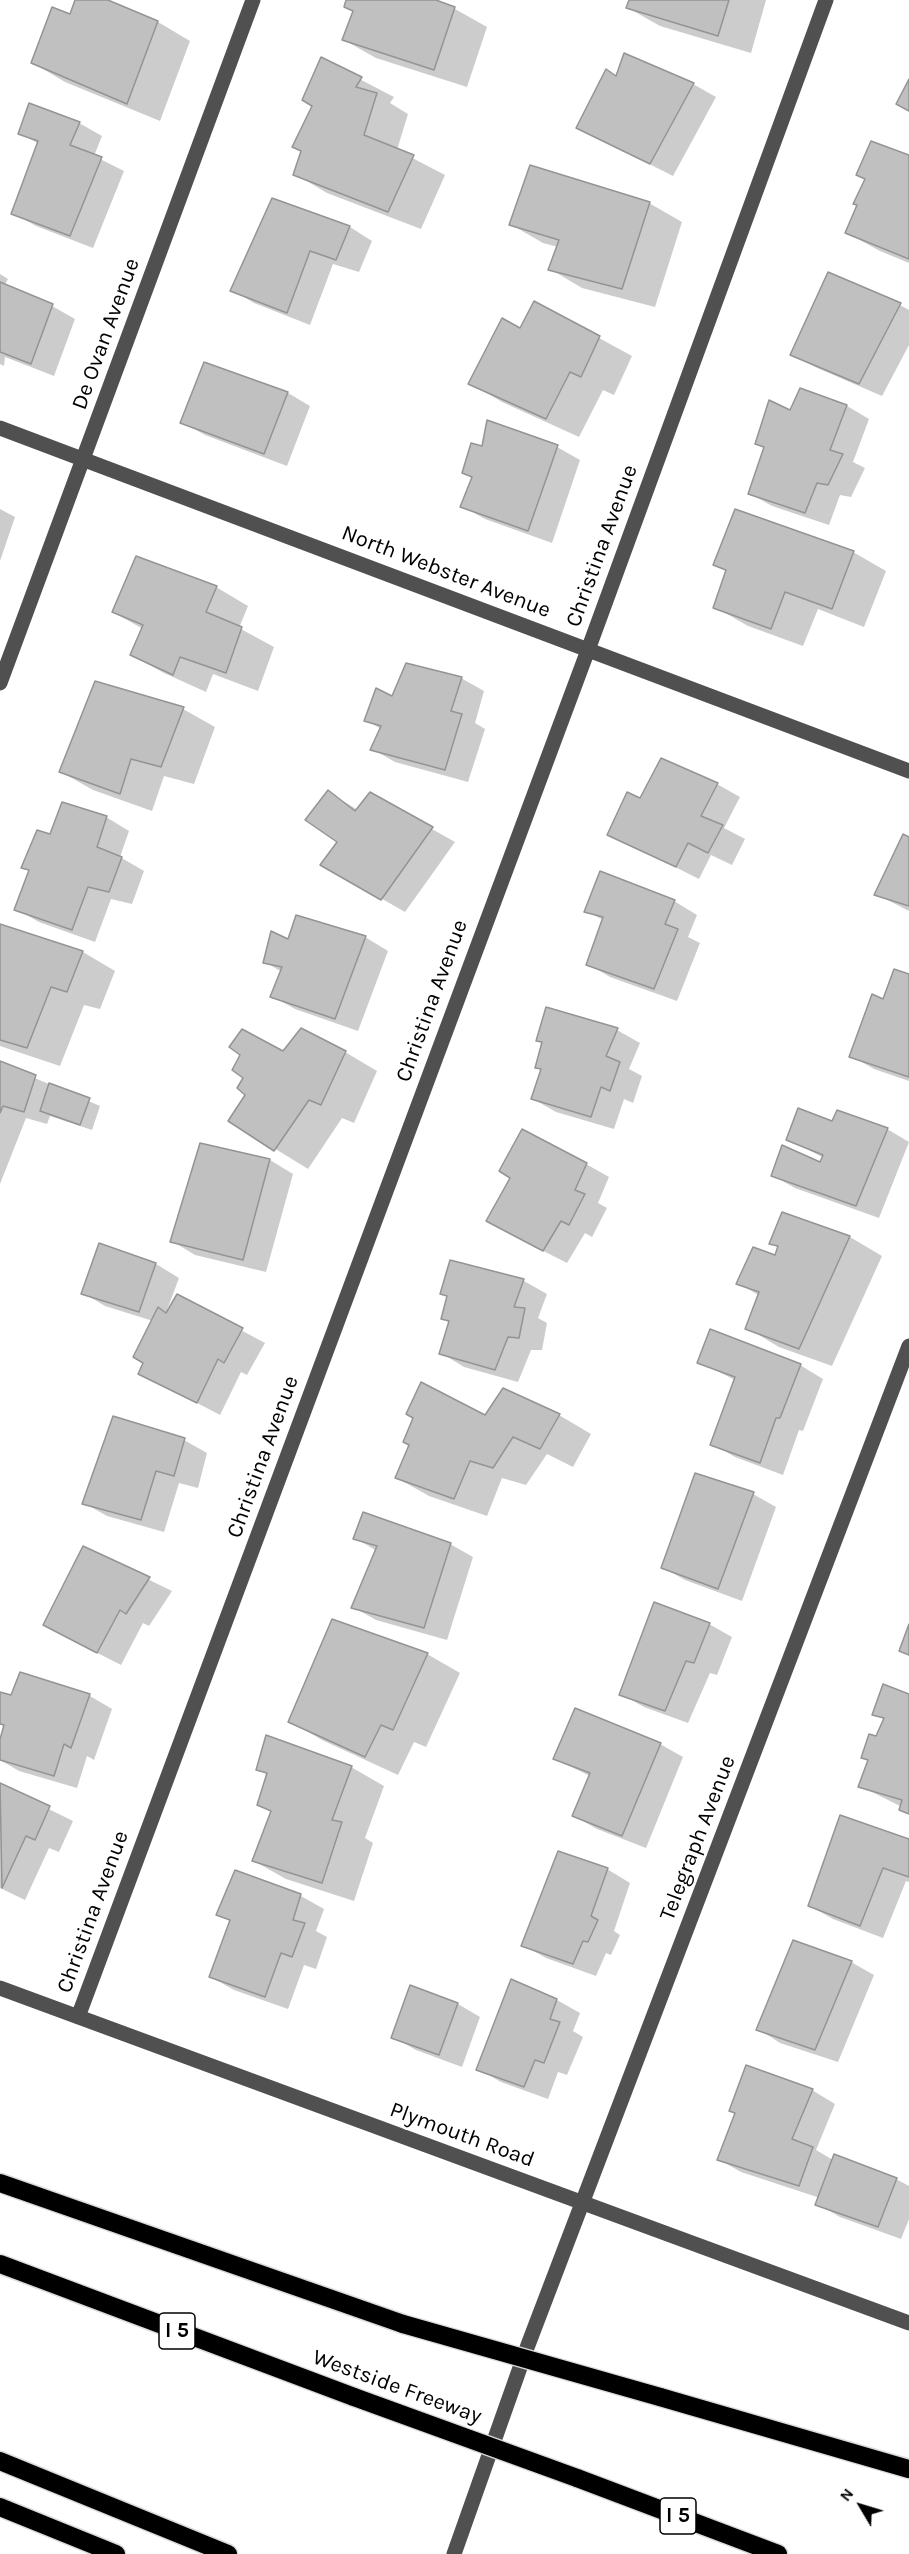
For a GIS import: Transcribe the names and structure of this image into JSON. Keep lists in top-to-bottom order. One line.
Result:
{"streets":{"highway":["I 5","Westside Freeway"],"street":["De Ovan Avenue","Christina Avenue","North Webster Avenue","Telegraph Avenue","Plymouth Road"]},"crossings":[["De Ovan Avenue","North Webster Avenue"],["Christina Avenue","North Webster Avenue"],["Christina Avenue","Plymouth Road"],["Telegraph Avenue","Plymouth Road"]],"north":"top left"}
